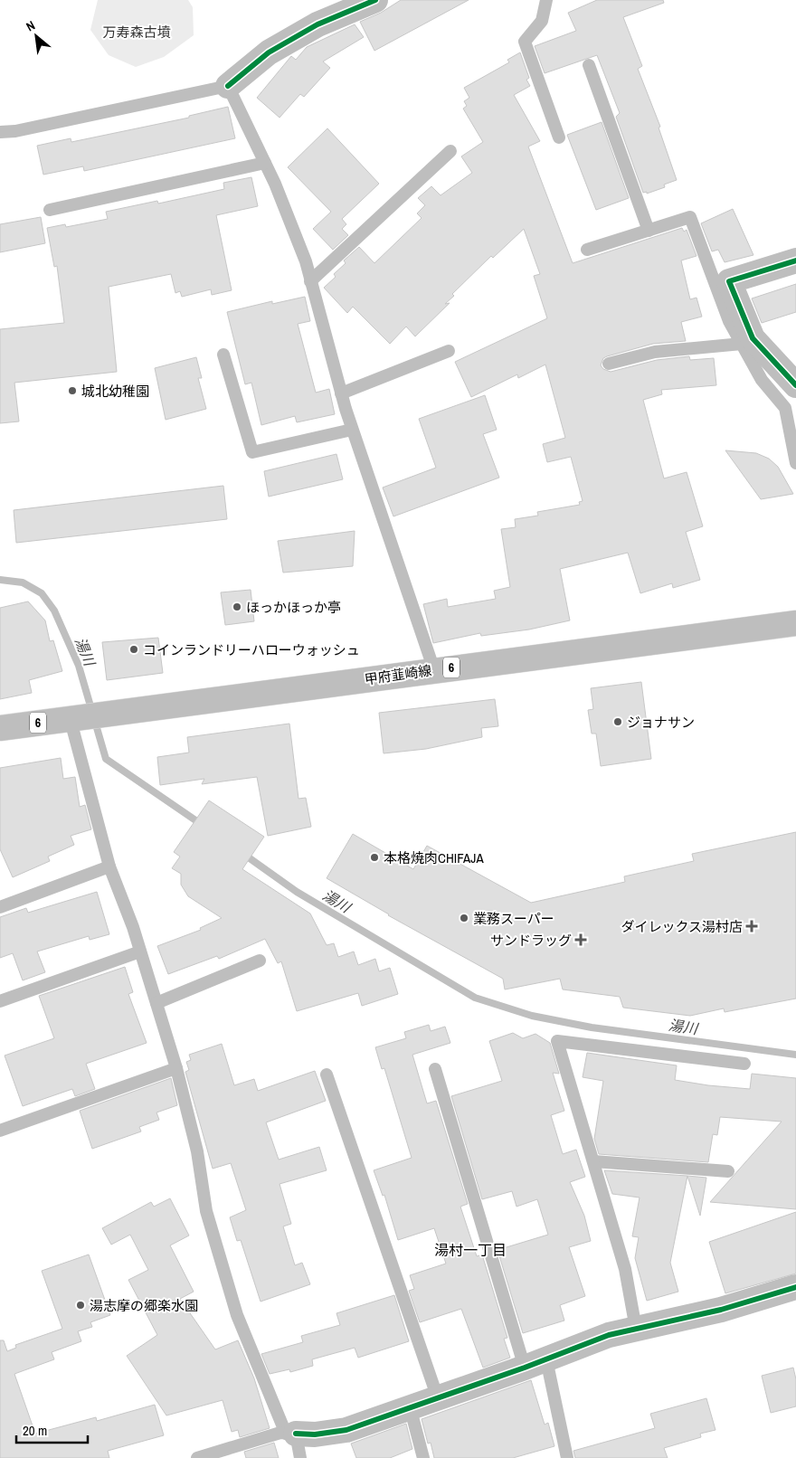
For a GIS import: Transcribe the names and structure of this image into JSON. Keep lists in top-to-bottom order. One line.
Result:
{"streets":{"street":["6","甲府韮崎線"]},"districts":["湯村一丁目"],"water":["湯川"],"parks":["万寿森古墳"],"places":{"other":["城北幼稚園","ほっかほっか亭","コインランドリーハローウォッシュ","ジョナサン","本格焼肉CHIFAJA","業務スーパー","湯志摩の郷楽水園"],"health":["ダイレックス湯村店","サンドラッグ"]},"scale_bar":"20 m","north":"top left"}
